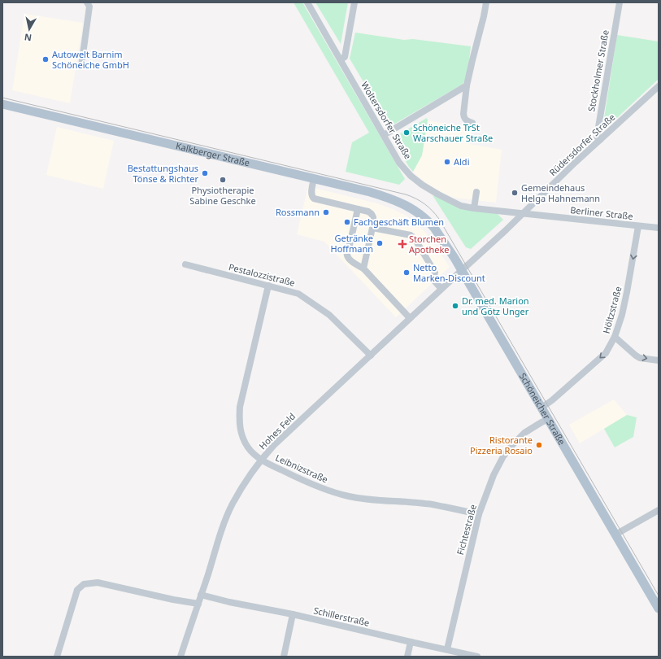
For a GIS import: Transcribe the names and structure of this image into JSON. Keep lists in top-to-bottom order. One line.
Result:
{"streets":{"main road":["Kalkberger Straße","Schöneicher Straße"],"street":["Stockholmer Straße","Woltersdorfer Straße","Rüdersdorfer Straße","Berliner Straße","Pestalozzistraße","Höltzstraße","Hohes Feld","Leibnizstraße","Fichtestraße","Schillerstraße"]},"crossings":[["Stockholmer Straße","Rüdersdorfer Straße"],["Woltersdorfer Straße","Rüdersdorfer Straße"],["Woltersdorfer Straße","Berliner Straße"],["Rüdersdorfer Straße","Berliner Straße"],["Rüdersdorfer Straße","Schöneicher Straße"],["Rüdersdorfer Straße","Hohes Feld"],["Kalkberger Straße","Schöneicher Straße"],["Berliner Straße","Höltzstraße"],["Pestalozzistraße","Hohes Feld"],["Pestalozzistraße","Leibnizstraße"],["Höltzstraße","Schöneicher Straße"],["Schöneicher Straße","Hohes Feld"],["Schöneicher Straße","Fichtestraße"],["Hohes Feld","Leibnizstraße"],["Hohes Feld","Schillerstraße"],["Leibnizstraße","Fichtestraße"],["Fichtestraße","Schillerstraße"]],"one_way":["Höltzstraße"],"places":{"other":["Autowelt Barnim Schöneiche GmbH","Schöneiche TrSt Warschauer Straße","Aldi","Bestattungshaus Tönse & Richter","Physiotherapie Sabine Geschke","Gemeindehaus Helga Hahnemann","Rossmann","Fachgeschäft Blumen","Getränke Hoffmann","Netto Marken-Discount","Dr. med. Marion und Götz Unger","Ristorante Pizzeria Rosaio"],"health":["Storchen Apotheke"]},"north":"bottom"}
